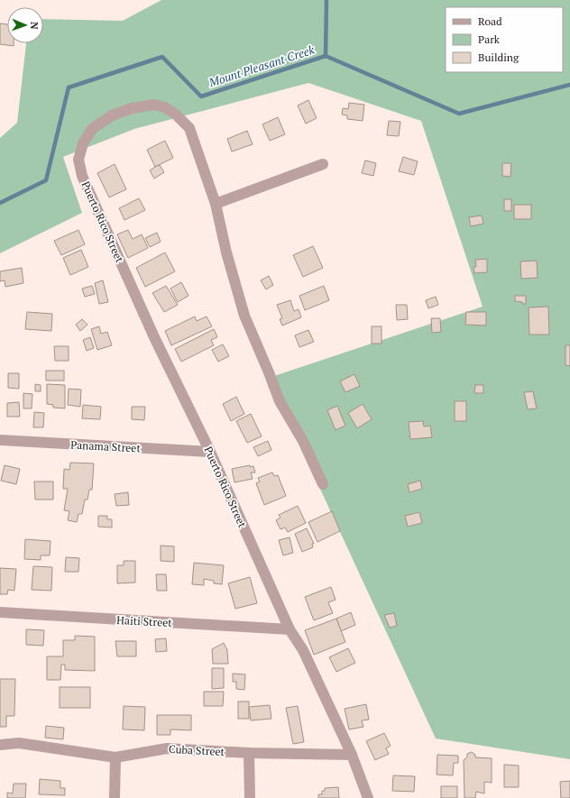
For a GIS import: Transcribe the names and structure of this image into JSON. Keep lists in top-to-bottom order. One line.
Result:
{"streets":{"street":["Puerto Rico Street","Panama Street","Haiti Street","Cuba Street"]},"crossings":[["Puerto Rico Street","Panama Street"],["Puerto Rico Street","Haiti Street"],["Puerto Rico Street","Cuba Street"]],"water":["Mount Pleasant Creek"],"legend":["Road","Park","Building"],"north":"right"}
